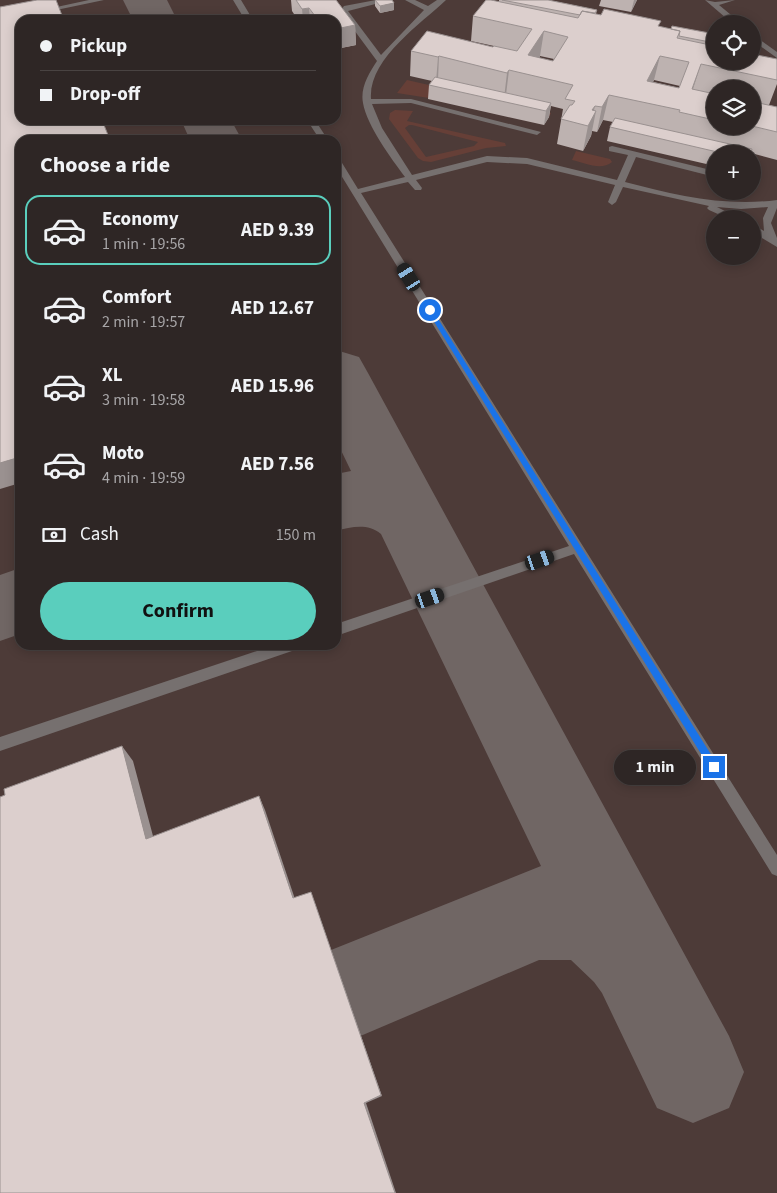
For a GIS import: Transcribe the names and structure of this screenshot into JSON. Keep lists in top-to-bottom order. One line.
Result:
{"page":{"map_buttons":["+","−"],"banner":["Pickup","Drop-off"],"heading":"Choose a ride","list":[{"name":"Economy","note":"1 min · 19:56","value":"AED 9.39"},{"name":"Comfort","note":"2 min · 19:57","value":"AED 12.67"},{"name":"XL","note":"3 min · 19:58","value":"AED 15.96"},{"name":"Moto","note":"4 min · 19:59","value":"AED 7.56"}],"pay":["Cash","150 m"],"buttons":"Confirm","bubble":"1 min"}}
